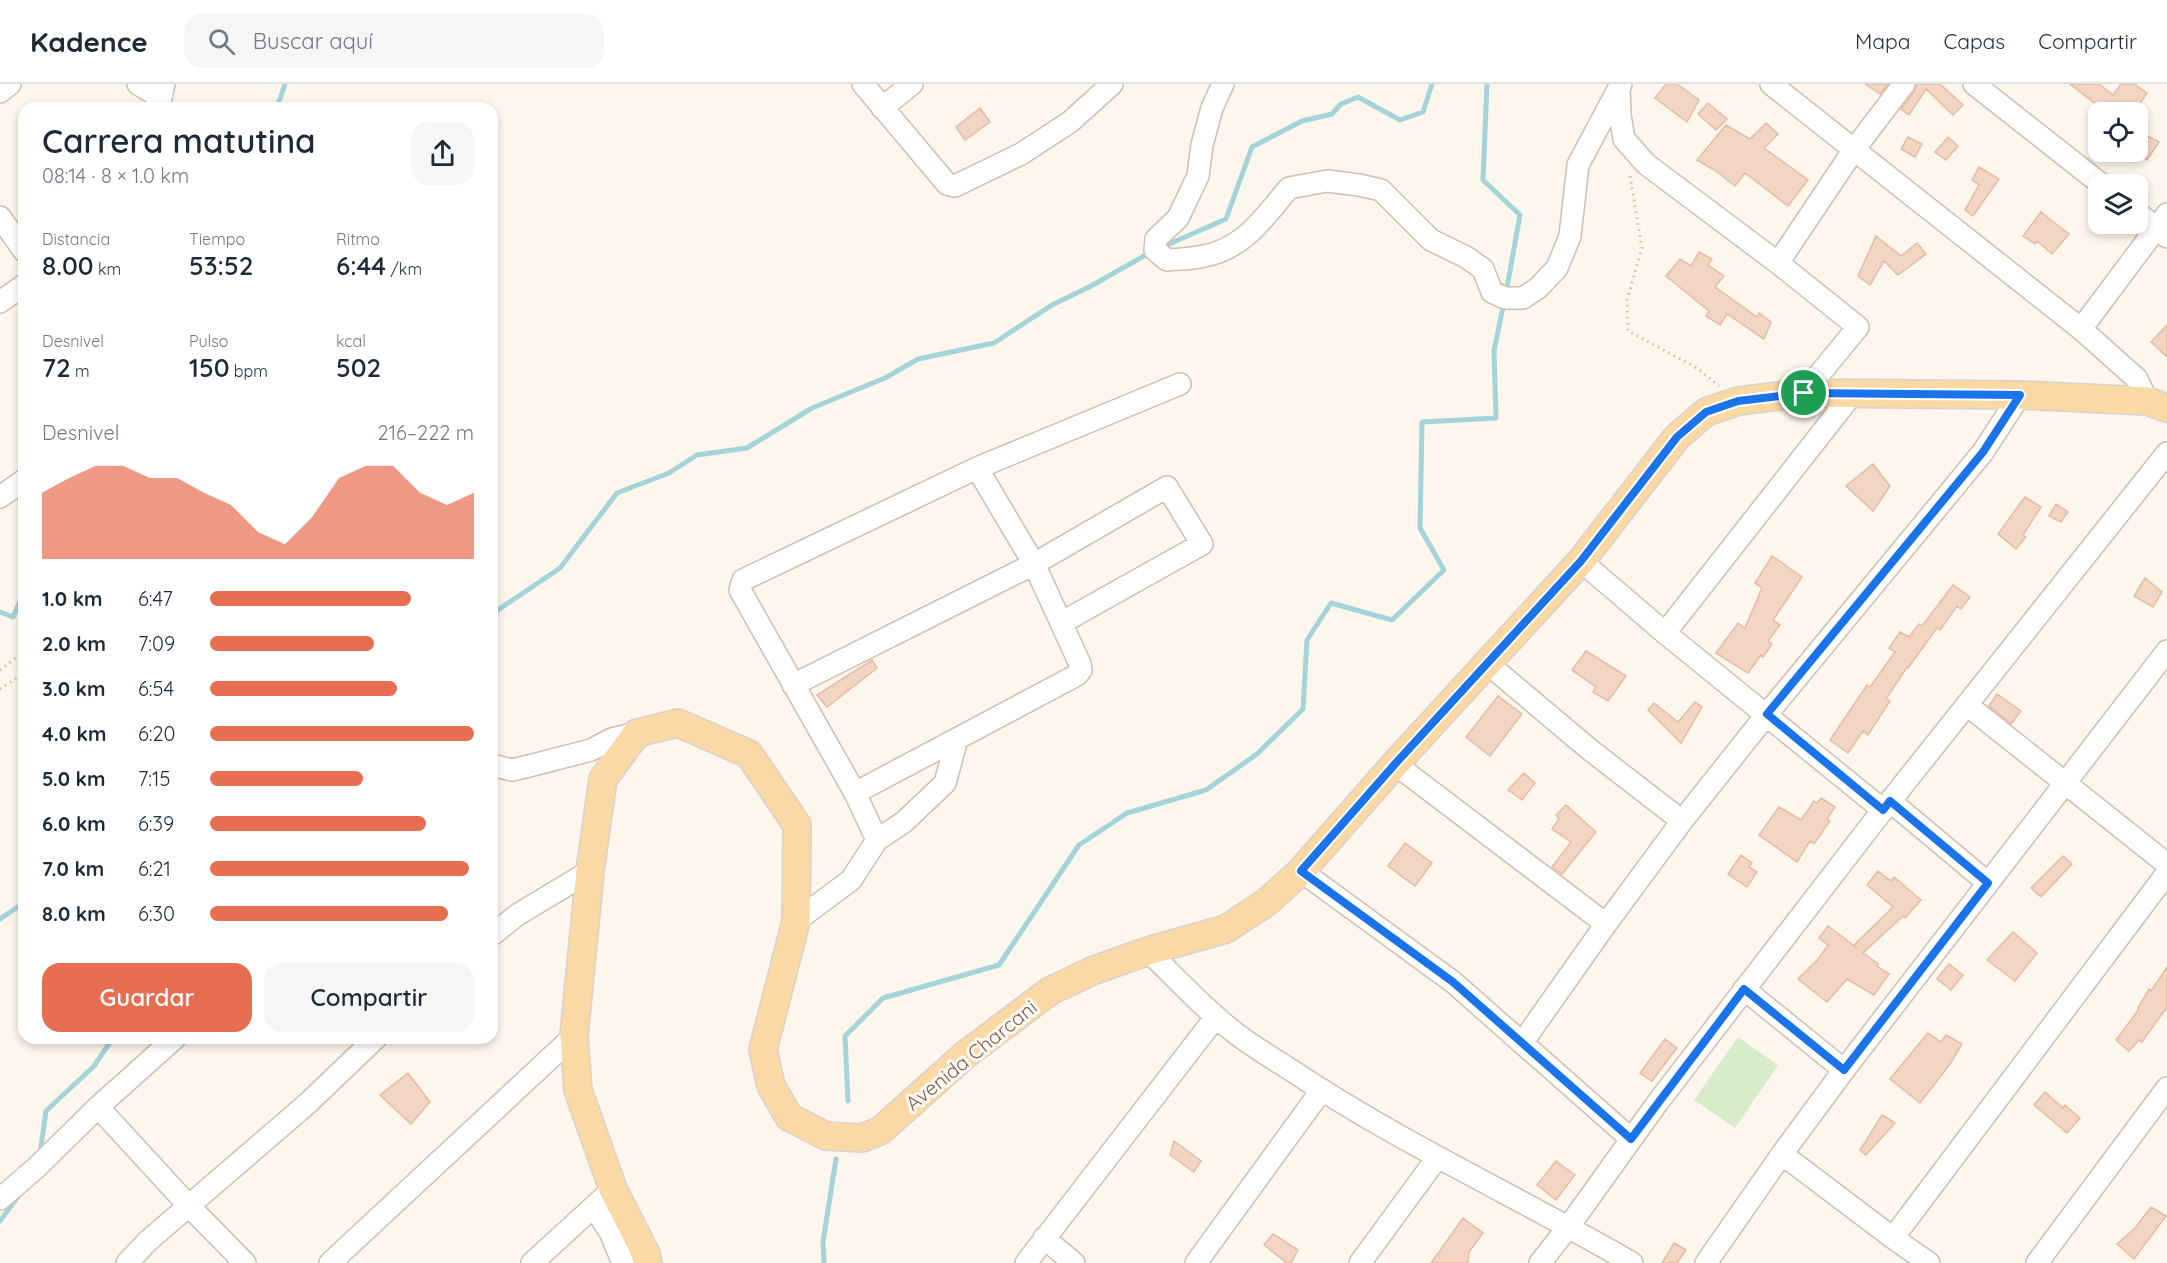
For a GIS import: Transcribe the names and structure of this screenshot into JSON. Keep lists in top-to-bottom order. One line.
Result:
{"streets":{"main road":["Avenida Charcani"]},"page":{"header":"Kadence","search":"Buscar aquí","nav":["Mapa","Capas","Compartir"],"heading":["Carrera matutina","08:14 · 8 × 1.0 km"],"stats":[["Distancia","8.00 km"],["Tiempo","53:52"],["Ritmo","6:44 /km"],["Desnivel","72 m"],["Pulso","150 bpm"],["kcal","502"]],"chart":["Desnivel","216–222 m"],"list":[{"name":"1.0 km","note":"6:47"},{"name":"2.0 km","note":"7:09"},{"name":"3.0 km","note":"6:54"},{"name":"4.0 km","note":"6:20"},{"name":"5.0 km","note":"7:15"},{"name":"6.0 km","note":"6:39"},{"name":"7.0 km","note":"6:21"},{"name":"8.0 km","note":"6:30"}],"buttons":["Guardar","Compartir"]}}
